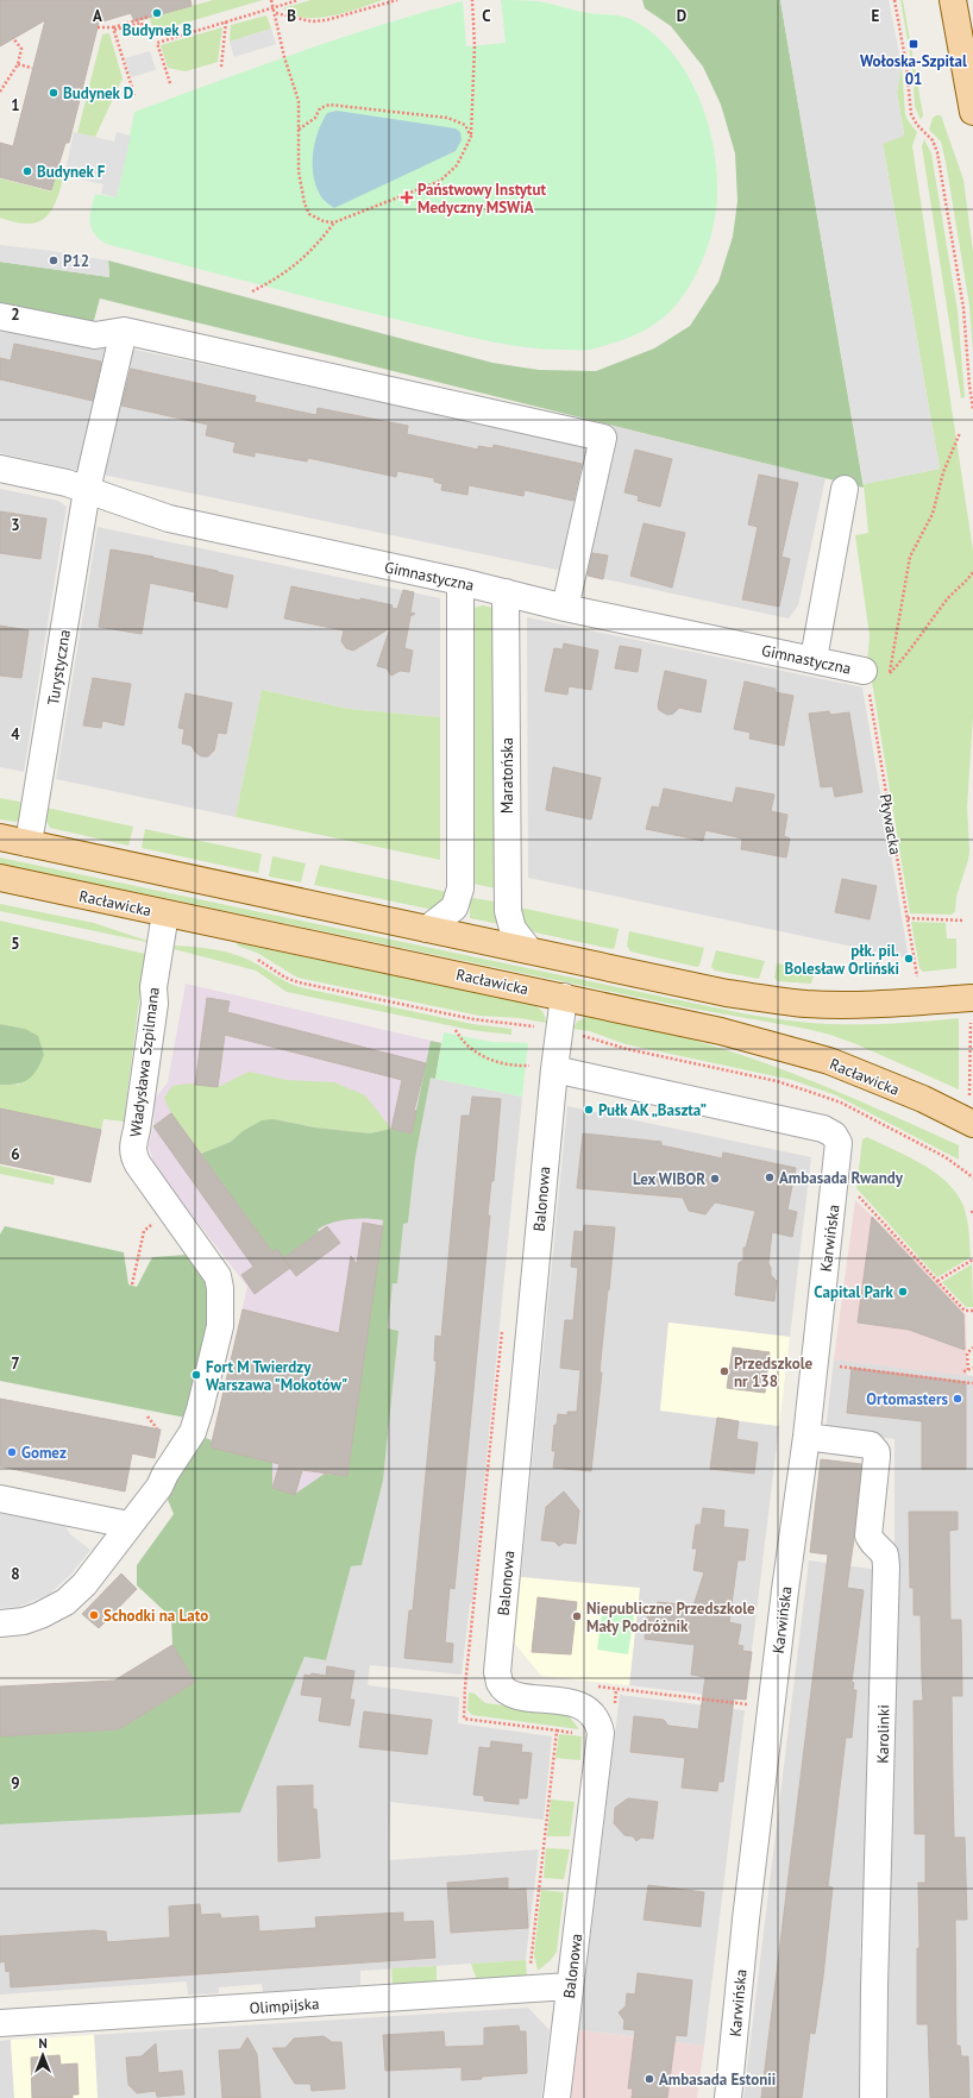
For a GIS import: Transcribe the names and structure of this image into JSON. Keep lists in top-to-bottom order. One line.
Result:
{"streets":{"main road":["Racławicka"],"street":["Gimnastyczna","Turystyczna","Maratońska","Władysława Szpilmana","Balonowa","Karwińska","Karolinki","Olimpijska"],"path":["Pływacka"]},"crossings":[["Gimnastyczna","Turystyczna"],["Gimnastyczna","Maratońska"],["Gimnastyczna","Pływacka"],["Racławicka","Władysława Szpilmana"],["Racławicka","Balonowa"],["Balonowa","Karwińska"],["Balonowa","Olimpijska"],["Karwińska","Karolinki"]],"places":{"other":["Budynek B","Budynek D","Budynek F","P12","płk. pil. Bolesław Orliński","Pułk AK „Baszta”","Ambasada Rwandy","Lex WIBOR","Capital Park","Przedszkole nr 138","Fort M Twierdzy Warszawa \"Mokotów\"","Ortomasters","Gomez","Schodki na Lato","Niepubliczne Przedszkole Mały Podróżnik","Ambasada Estonii"],"transit":["Wołoska-Szpital 01"],"health":["Państwowy Instytut Medyczny MSWiA"]},"north":"top","grid":{"columns":["A","B","C","D","E"],"rows":["1","2","3","4","5","6","7","8","9"]}}
